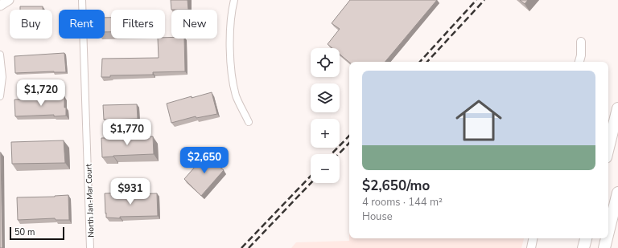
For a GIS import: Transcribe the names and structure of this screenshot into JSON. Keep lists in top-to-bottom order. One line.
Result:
{"streets":{"street":["North Jan-Mar Court"]},"scale_bar":"50 m","page":{"chip":["Buy","Rent","Filters","New"],"map_buttons":["+","−"],"list":[{"name":"$2,650/mo","note":"4 rooms · 144 m² · House"}],"price":["$1,720","$1,770","$2,650","$931"],"scale":"50 m"}}
